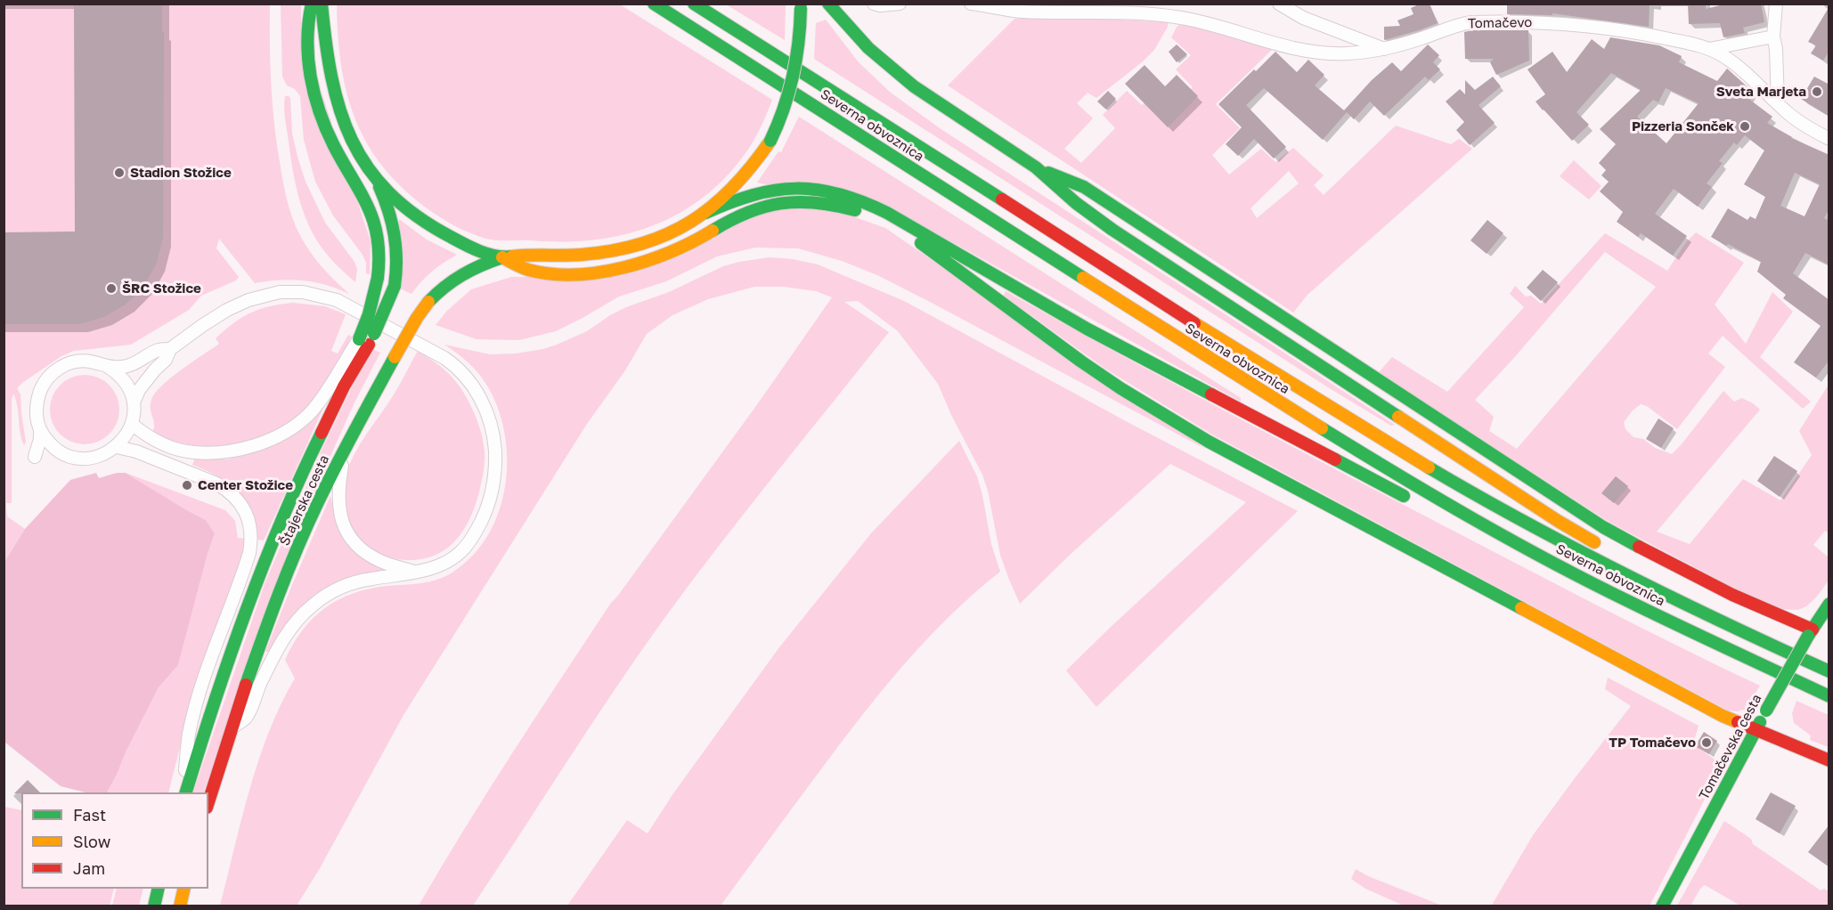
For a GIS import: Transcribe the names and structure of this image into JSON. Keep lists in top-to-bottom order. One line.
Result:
{"streets":{"main road":["Severna obvoznica","Štajerska cesta","Tomačevska cesta"],"street":["Tomačevo"]},"places":["Sveta Marjeta","Pizzeria Sonček","Stadion Stožice","ŠRC Stožice","Center Stožice","TP Tomačevo"],"legend":["Fast","Slow","Jam"]}
